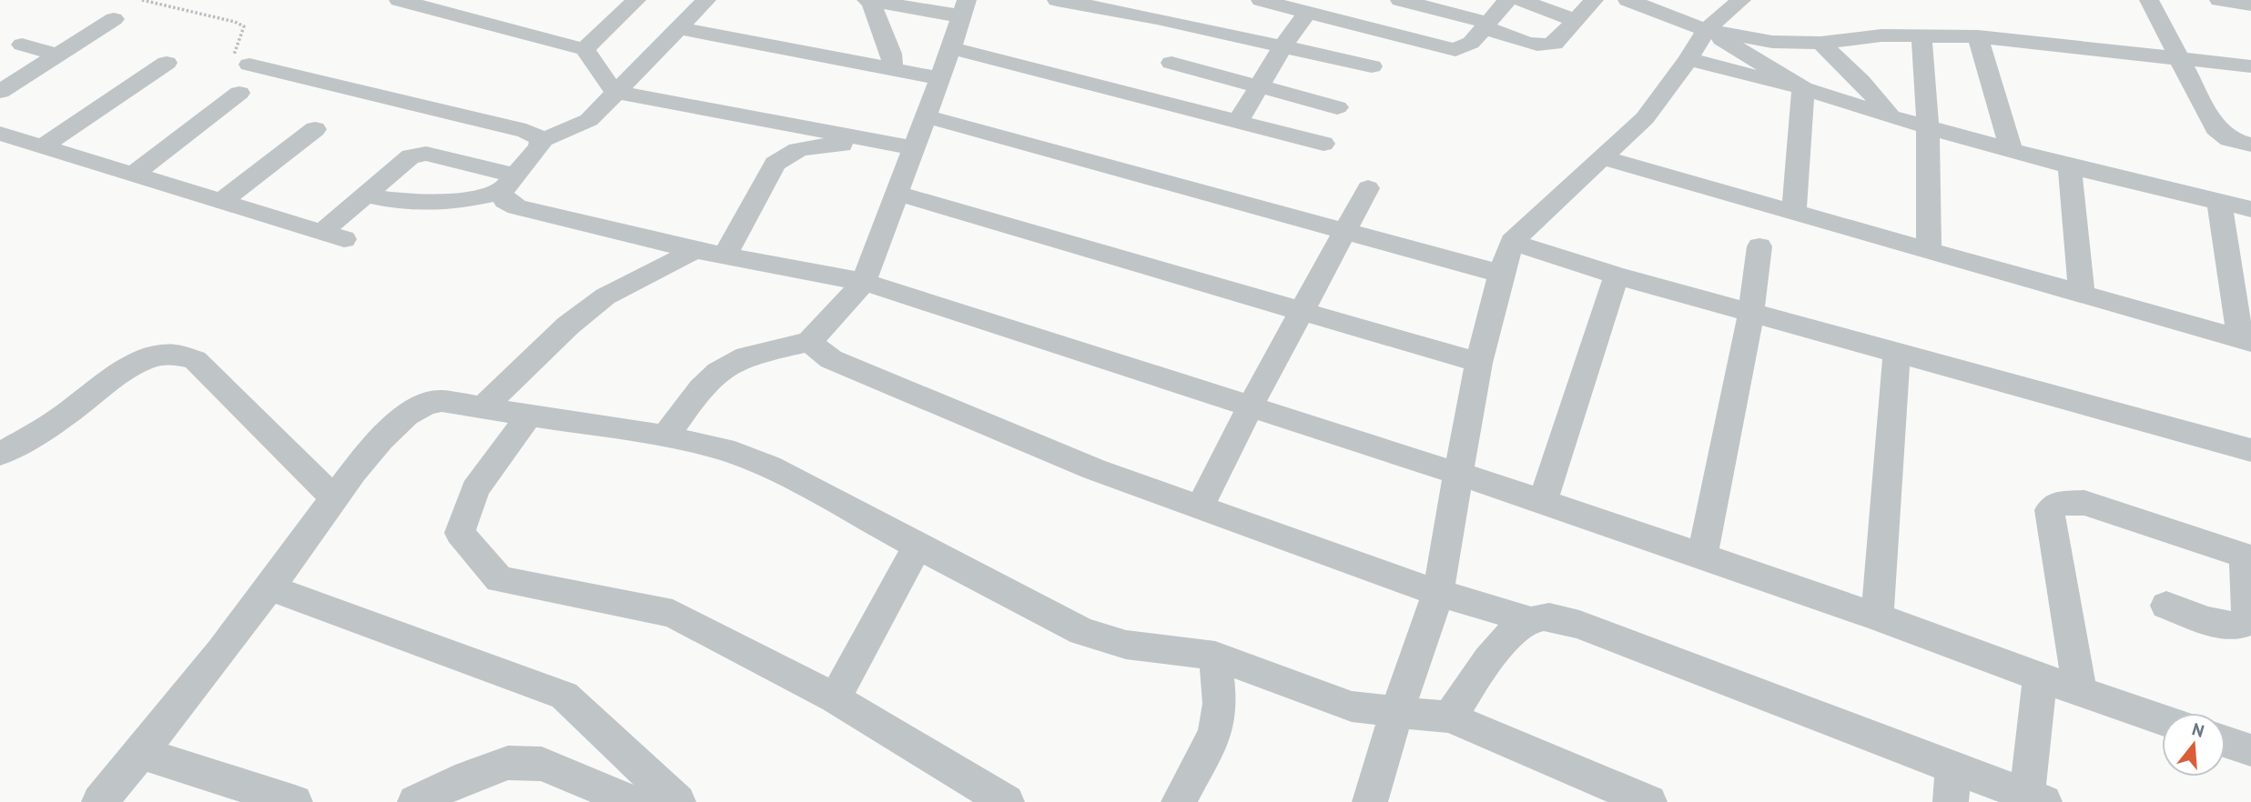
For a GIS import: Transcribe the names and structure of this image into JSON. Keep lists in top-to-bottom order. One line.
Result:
{"north":"top"}
